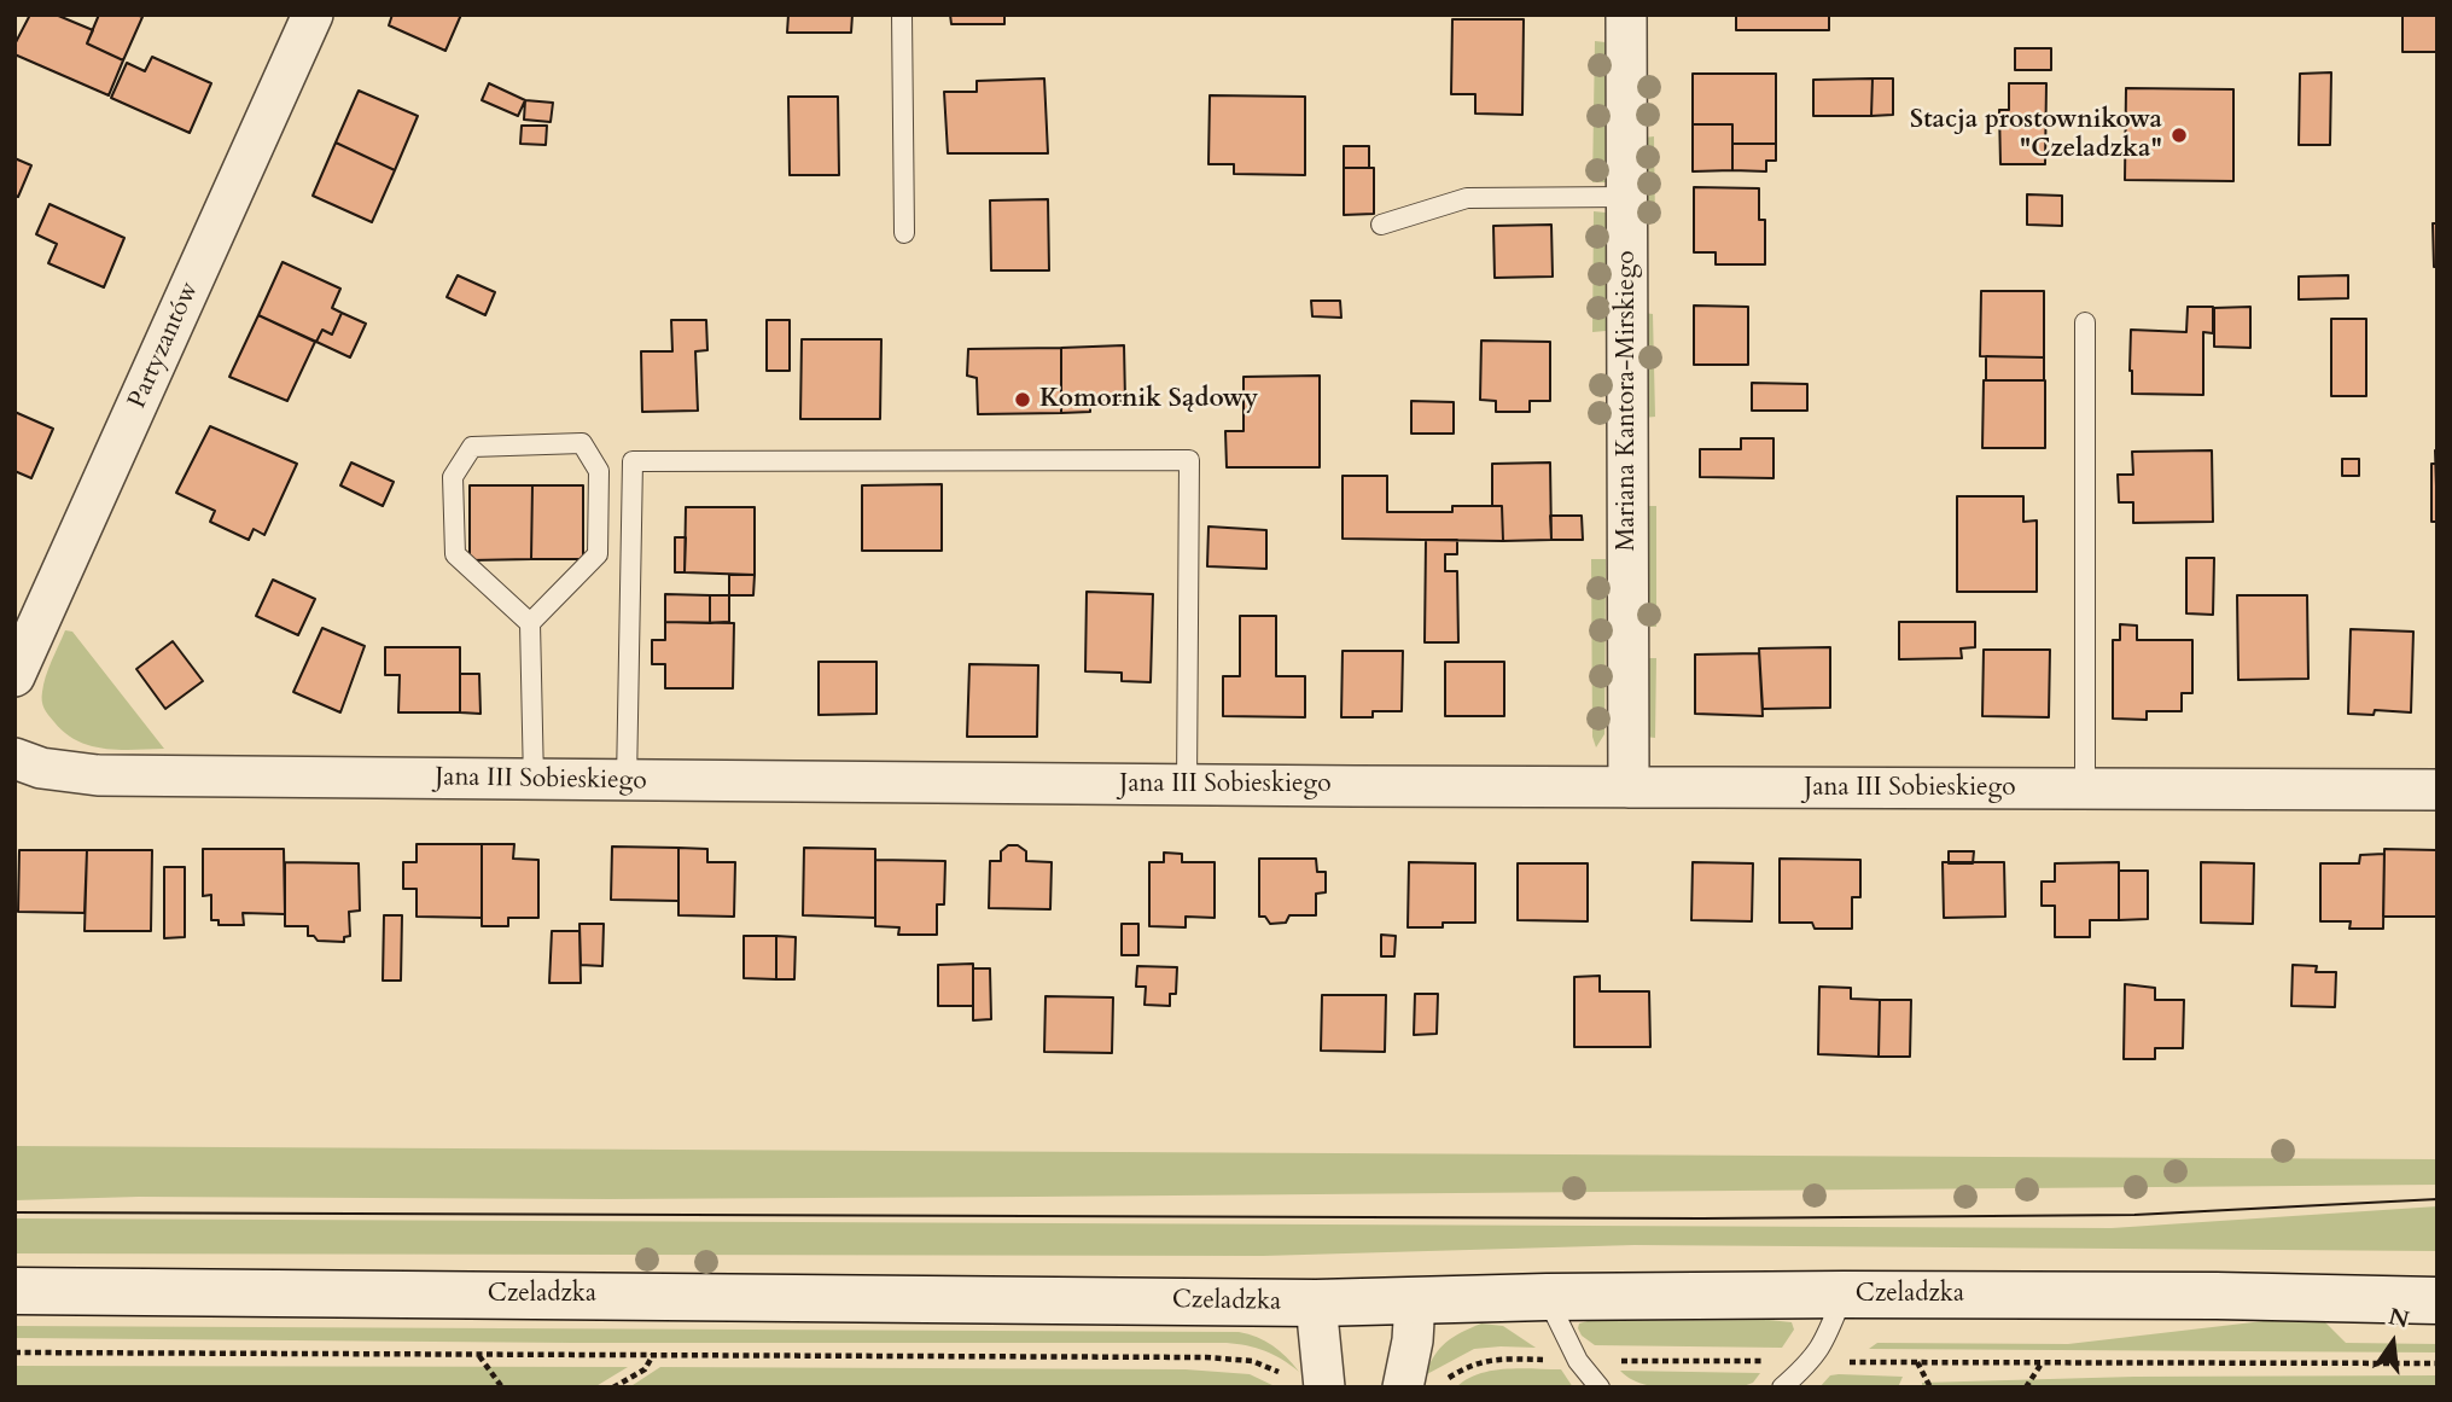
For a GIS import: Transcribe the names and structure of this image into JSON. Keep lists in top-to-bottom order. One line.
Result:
{"streets":{"main road":["Czeladzka"],"street":["Partyzantów","Mariana Kantora-Mirskiego","Jana III Sobieskiego"]},"crossings":[["Mariana Kantora-Mirskiego","Jana III Sobieskiego"]],"places":["Stacja prostownikowa \"Czeladzka\"","Komornik Sądowy"],"north":"top"}
